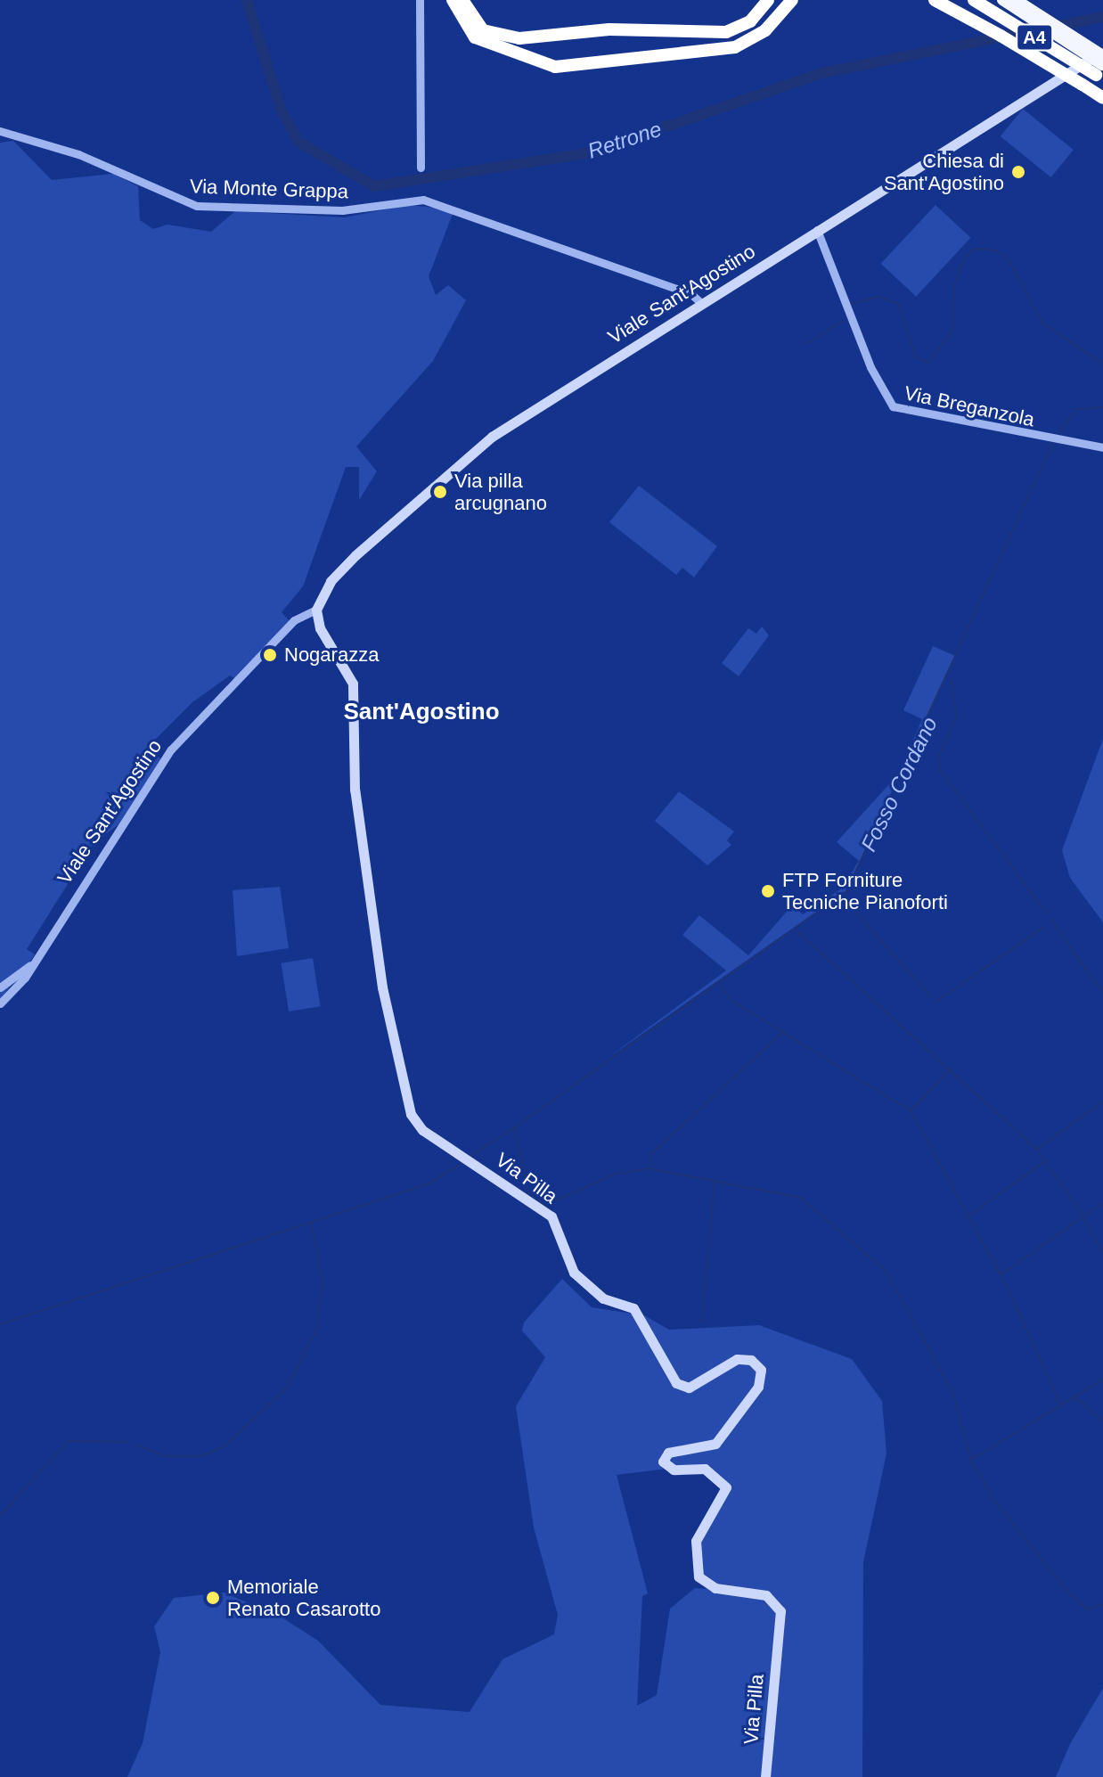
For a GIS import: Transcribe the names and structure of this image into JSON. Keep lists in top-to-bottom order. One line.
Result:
{"streets":{"highway":["A4"],"main road":["Viale Sant'Agostino","Via Pilla"],"street":["Via Monte Grappa","Via Breganzola"]},"crossings":[["Via Monte Grappa","Viale Sant'Agostino"],["Viale Sant'Agostino","Via Breganzola"],["Viale Sant'Agostino","Via Pilla"]],"districts":["Sant'Agostino"],"water":["Retrone","Fosso Cordano"],"places":["Chiesa di Sant'Agostino","Via pilla arcugnano","Nogarazza","FTP Forniture Tecniche Pianoforti","Memoriale Renato Casarotto"]}
